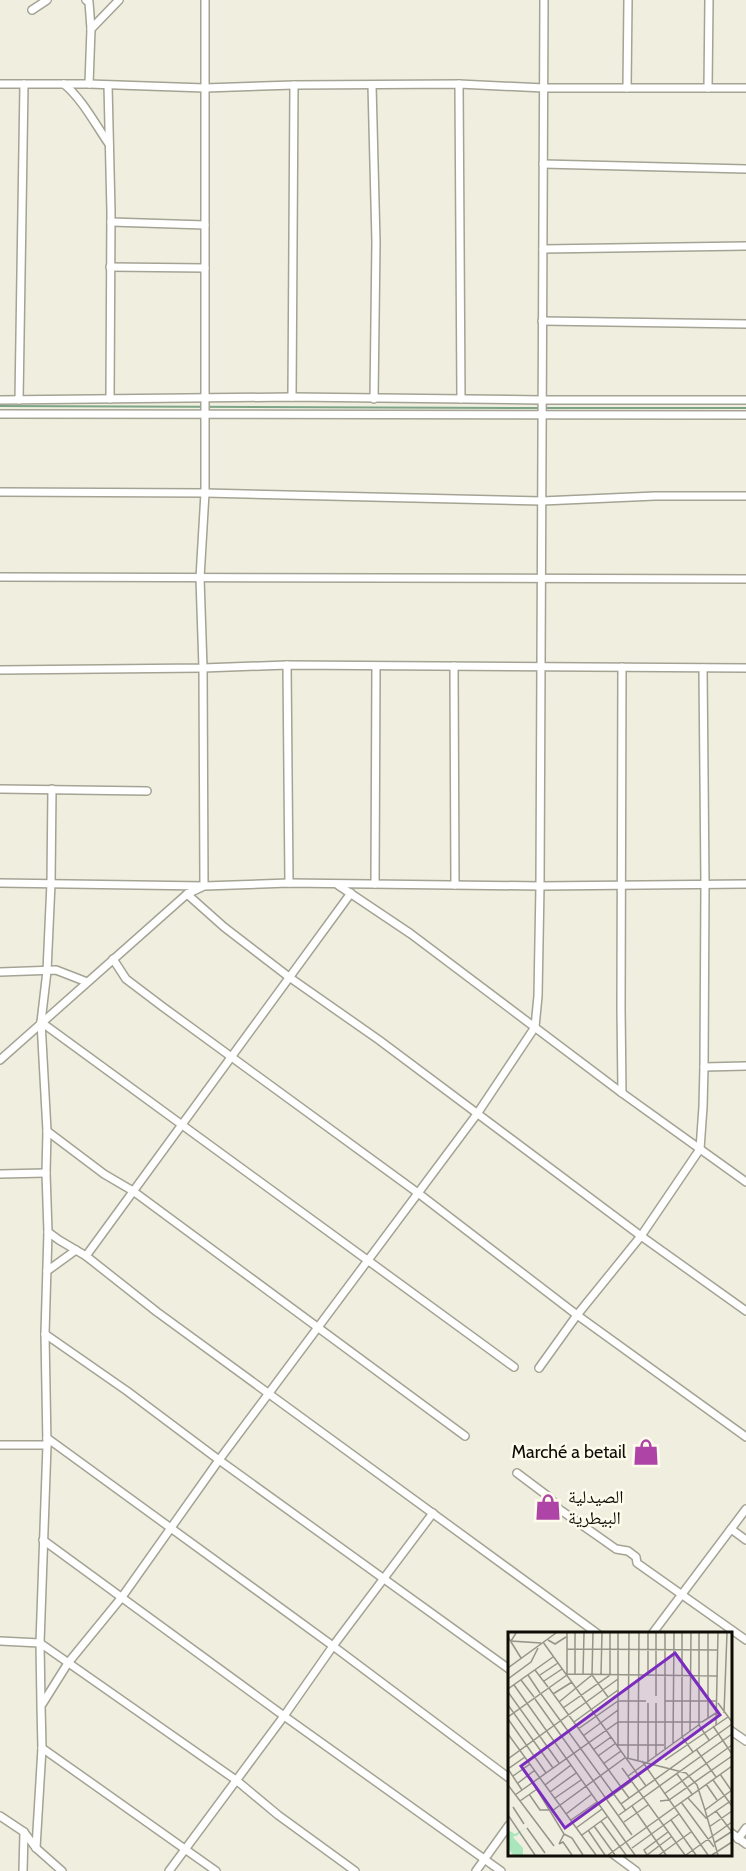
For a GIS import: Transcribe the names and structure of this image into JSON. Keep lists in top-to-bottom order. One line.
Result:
{"places":{"shop":["Marché a betail","الصيدلية البيطرية"]}}
